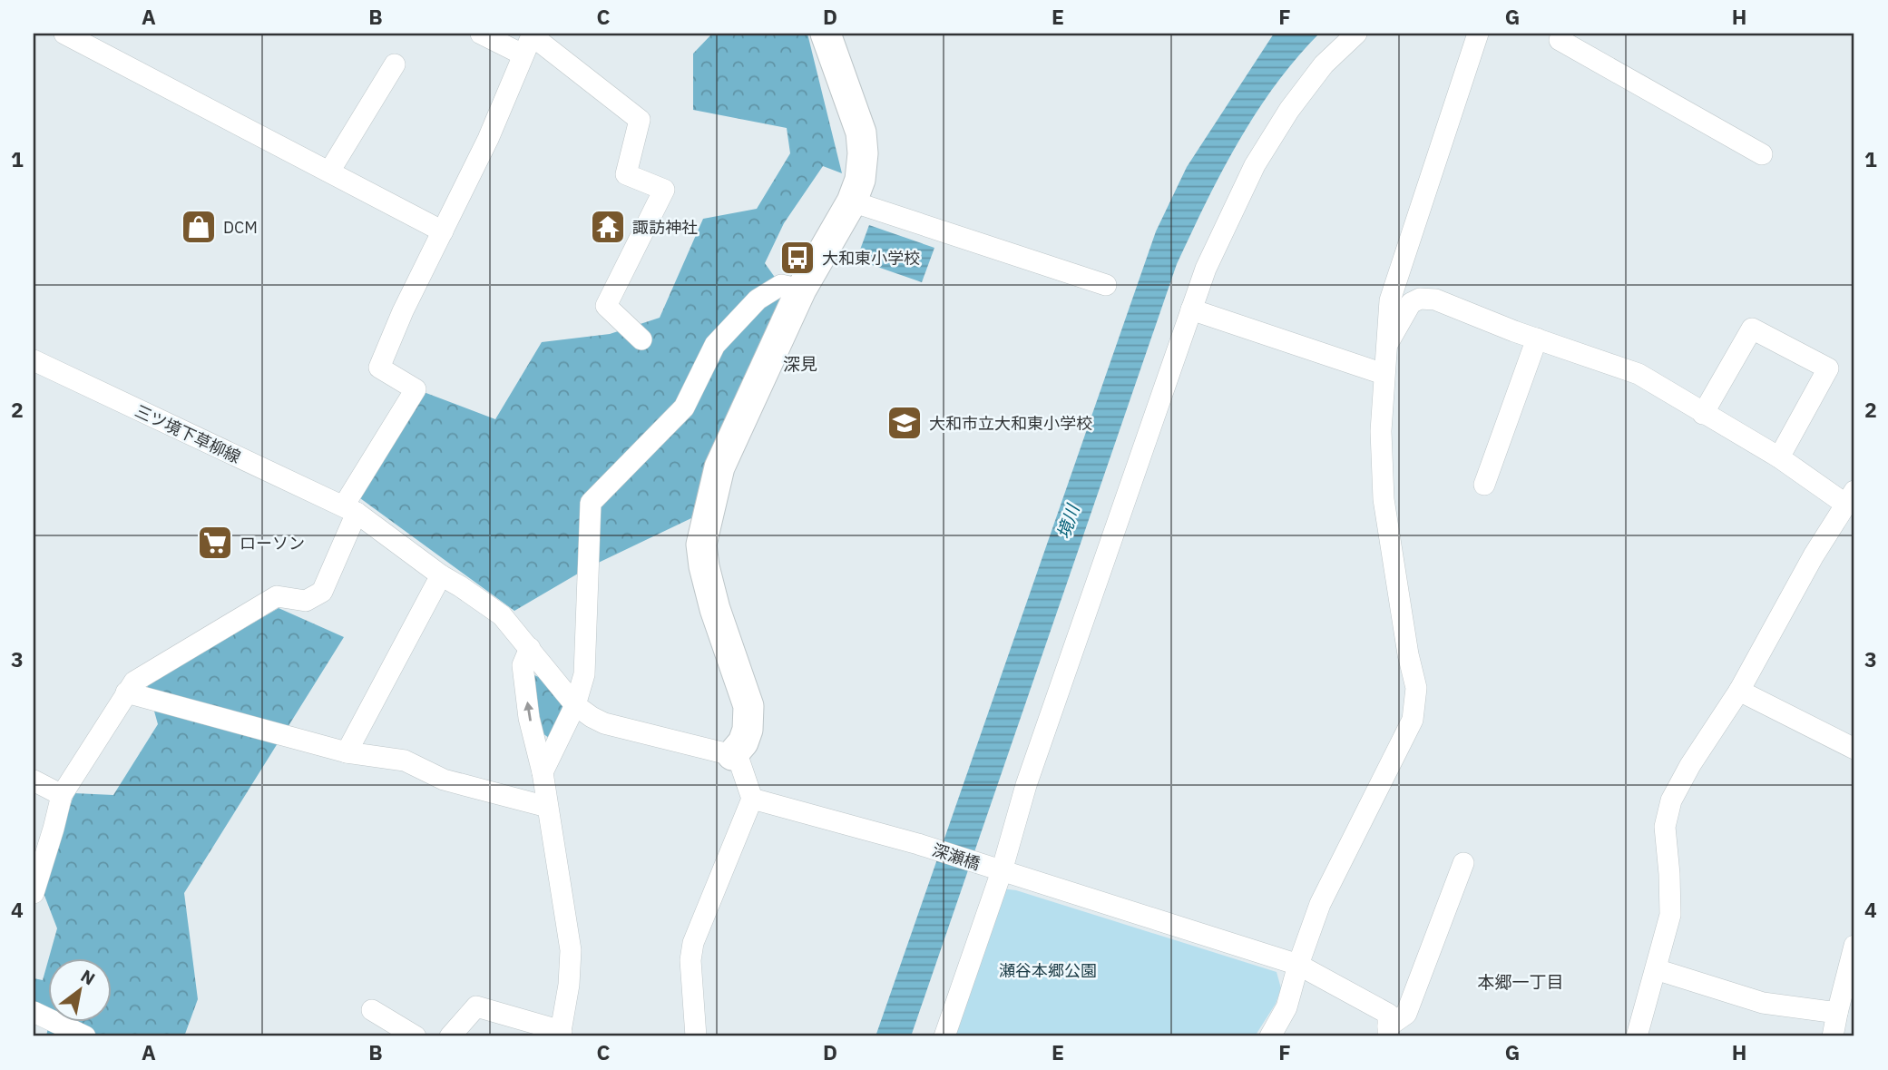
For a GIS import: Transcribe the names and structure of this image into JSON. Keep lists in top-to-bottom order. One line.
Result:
{"streets":{"street":["三ツ境下草柳線","深瀬橋"]},"districts":["深見","本郷一丁目"],"water":["境川"],"parks":["瀬谷本郷公園"],"places":{"shop":["DCM"],"temple":["諏訪神社"],"bus stop":["大和東小学校"],"school or university":["大和市立大和東小学校"],"supermarket":["ローソン"]},"north":"top right","grid":{"columns":["A","B","C","D","E","F","G","H"],"rows":["1","2","3","4"]}}
